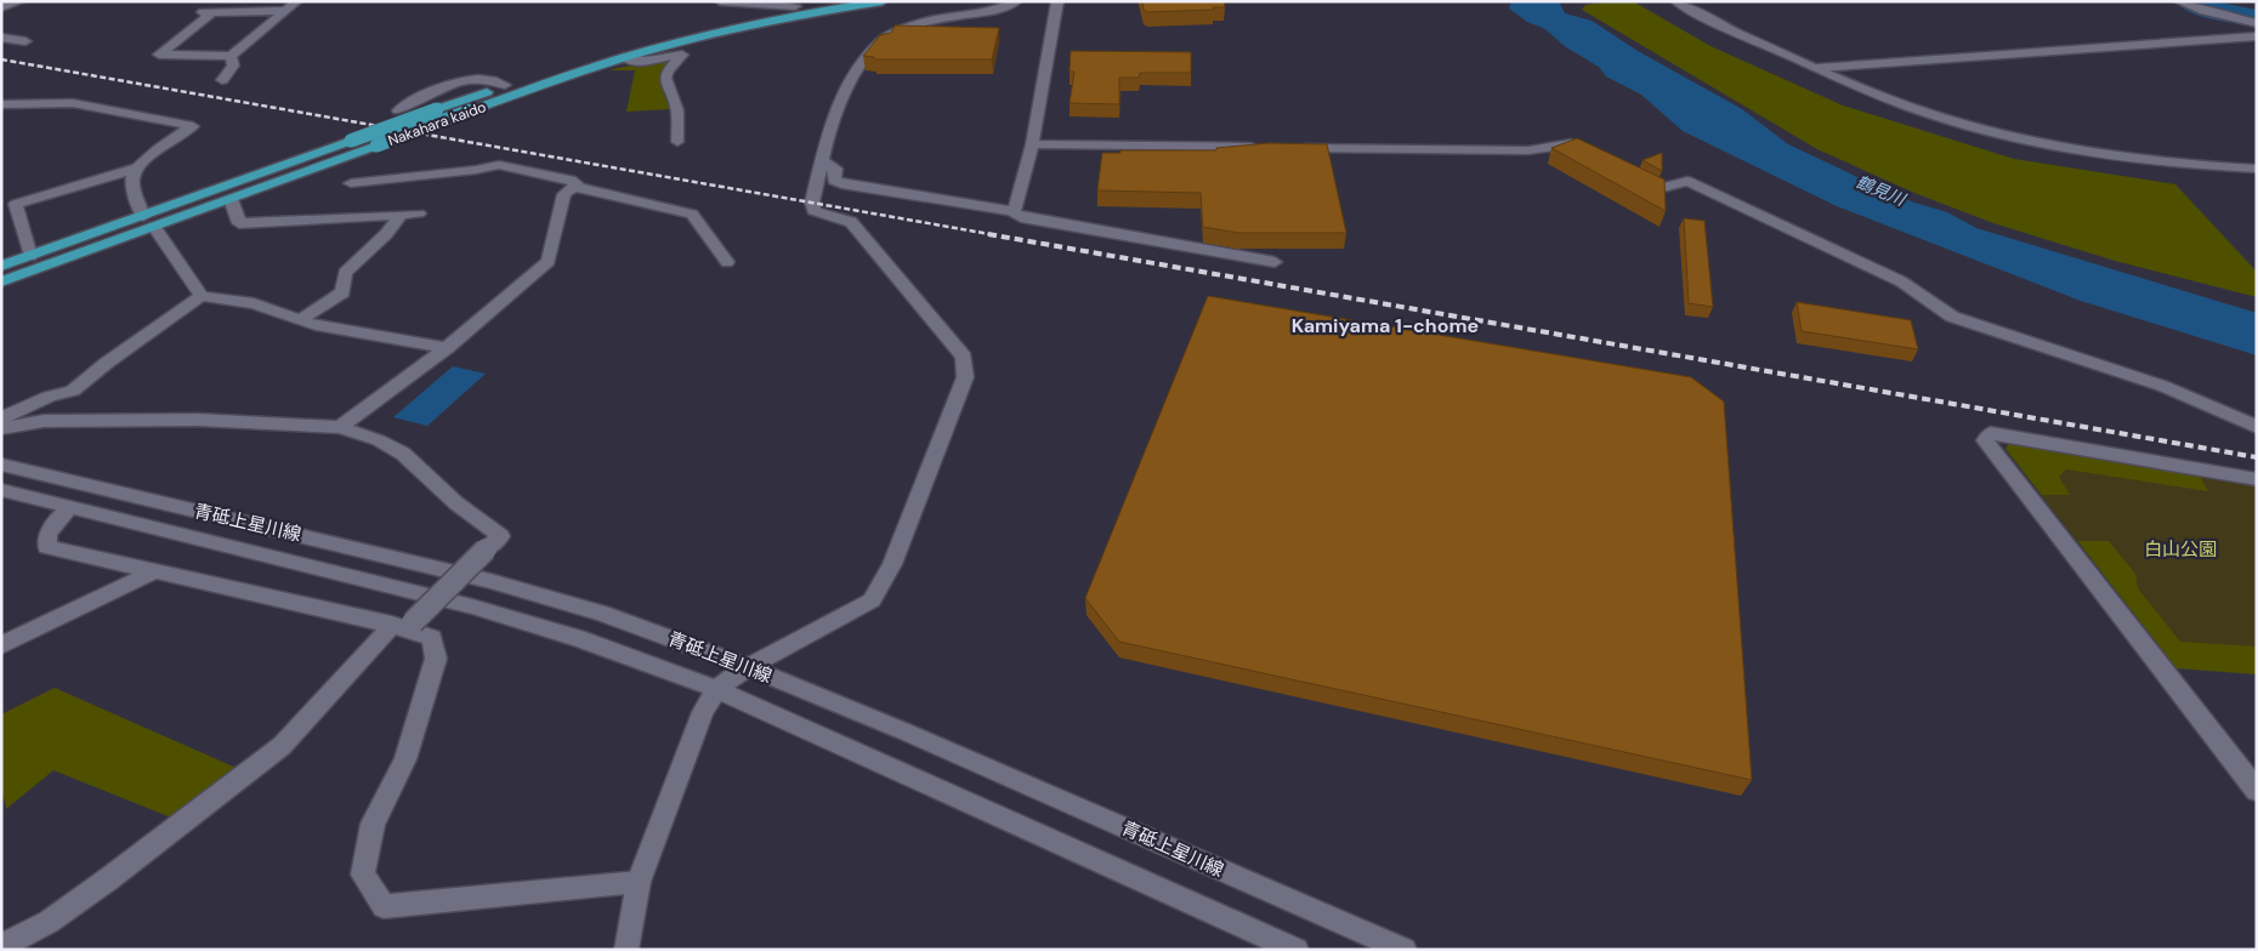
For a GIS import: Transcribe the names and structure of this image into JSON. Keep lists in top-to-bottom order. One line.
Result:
{"streets":{"main road":["Nakahara kaido"],"street":["青砥上星川線"]},"districts":["Kamiyama 1-chome"],"water":["鶴見川"],"parks":["白山公園"]}
